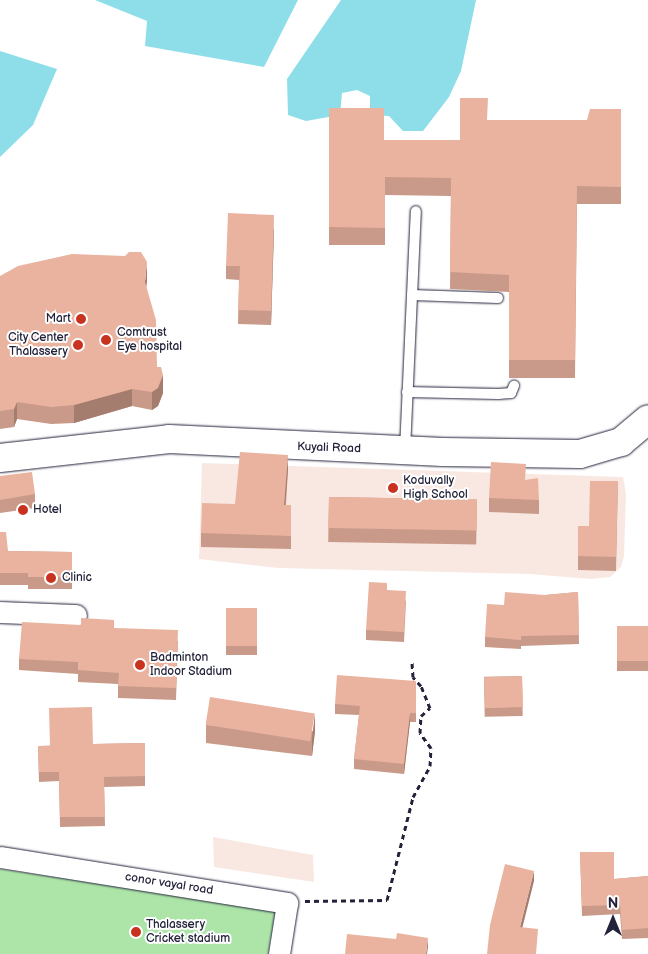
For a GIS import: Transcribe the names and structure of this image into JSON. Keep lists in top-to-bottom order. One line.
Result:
{"streets":{"main road":["Kuyali Road"],"street":["conor vayal road"]},"places":["Mart","Comtrust Eye hospital","City Center Thalassery","Koduvally High School","Hotel","Clinic","Badminton Indoor Stadium","Thalassery Cricket stadium"],"north":"top"}
